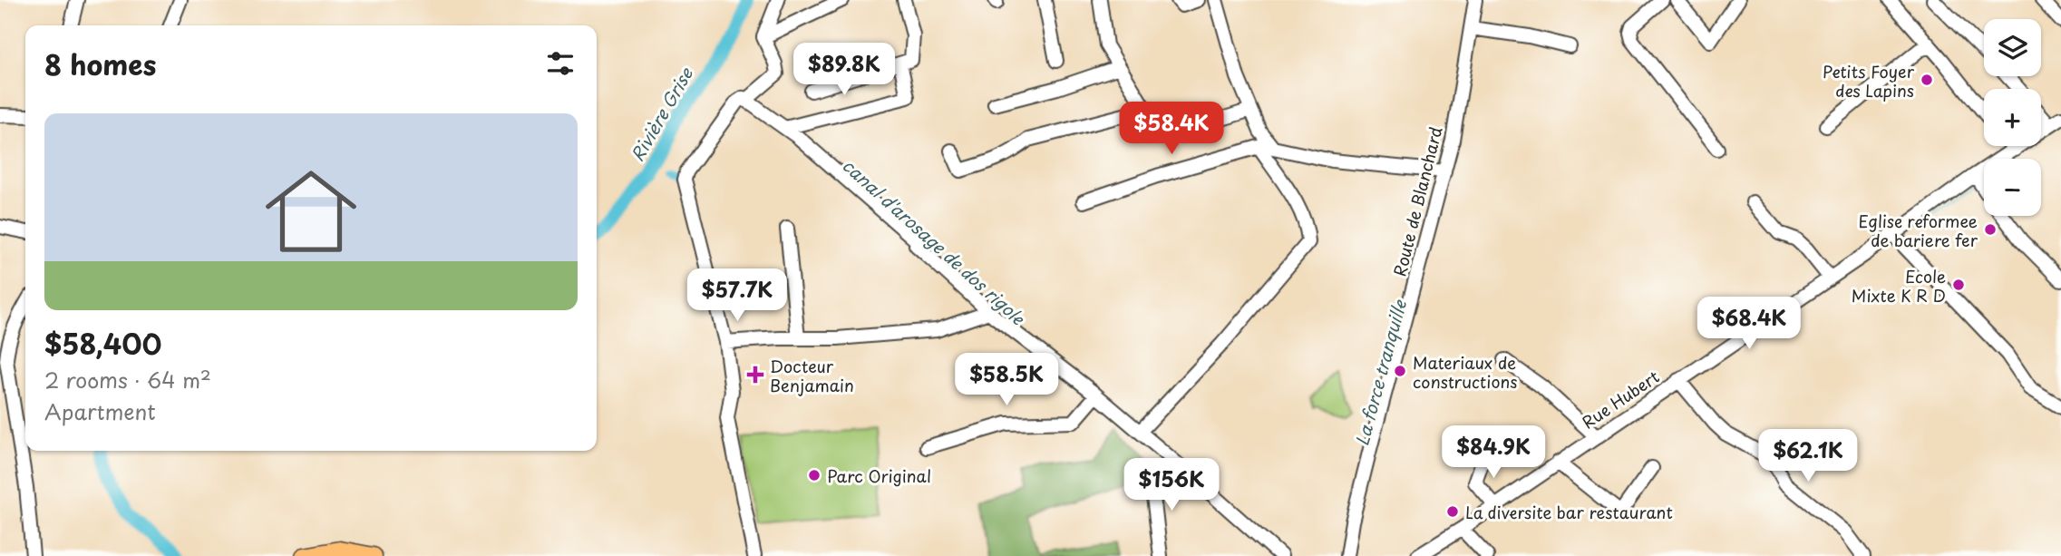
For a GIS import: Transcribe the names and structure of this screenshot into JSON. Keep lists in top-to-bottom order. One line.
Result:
{"streets":{"street":["Route de Blanchard","Rue Hubert"]},"water":["Rivière Grise","canal d'arosage de dos rigole","La force tranquille"],"places":{"other":["Petits Foyer des Lapins","Eglise reformee de bariere fer","Ecole Mixte K R D","Materiaux de constructions","Parc Original","La diversite bar restaurant"],"health":["Docteur Benjamain"]},"page":{"map_buttons":["+","−"],"heading":"8 homes","price":["$89.8K","$58.4K","$57.7K","$68.4K","$58.5K","$84.9K","$62.1K","$156K"],"list":[{"name":"$58,400","note":"2 rooms · 64 m² · Apartment"}]}}
